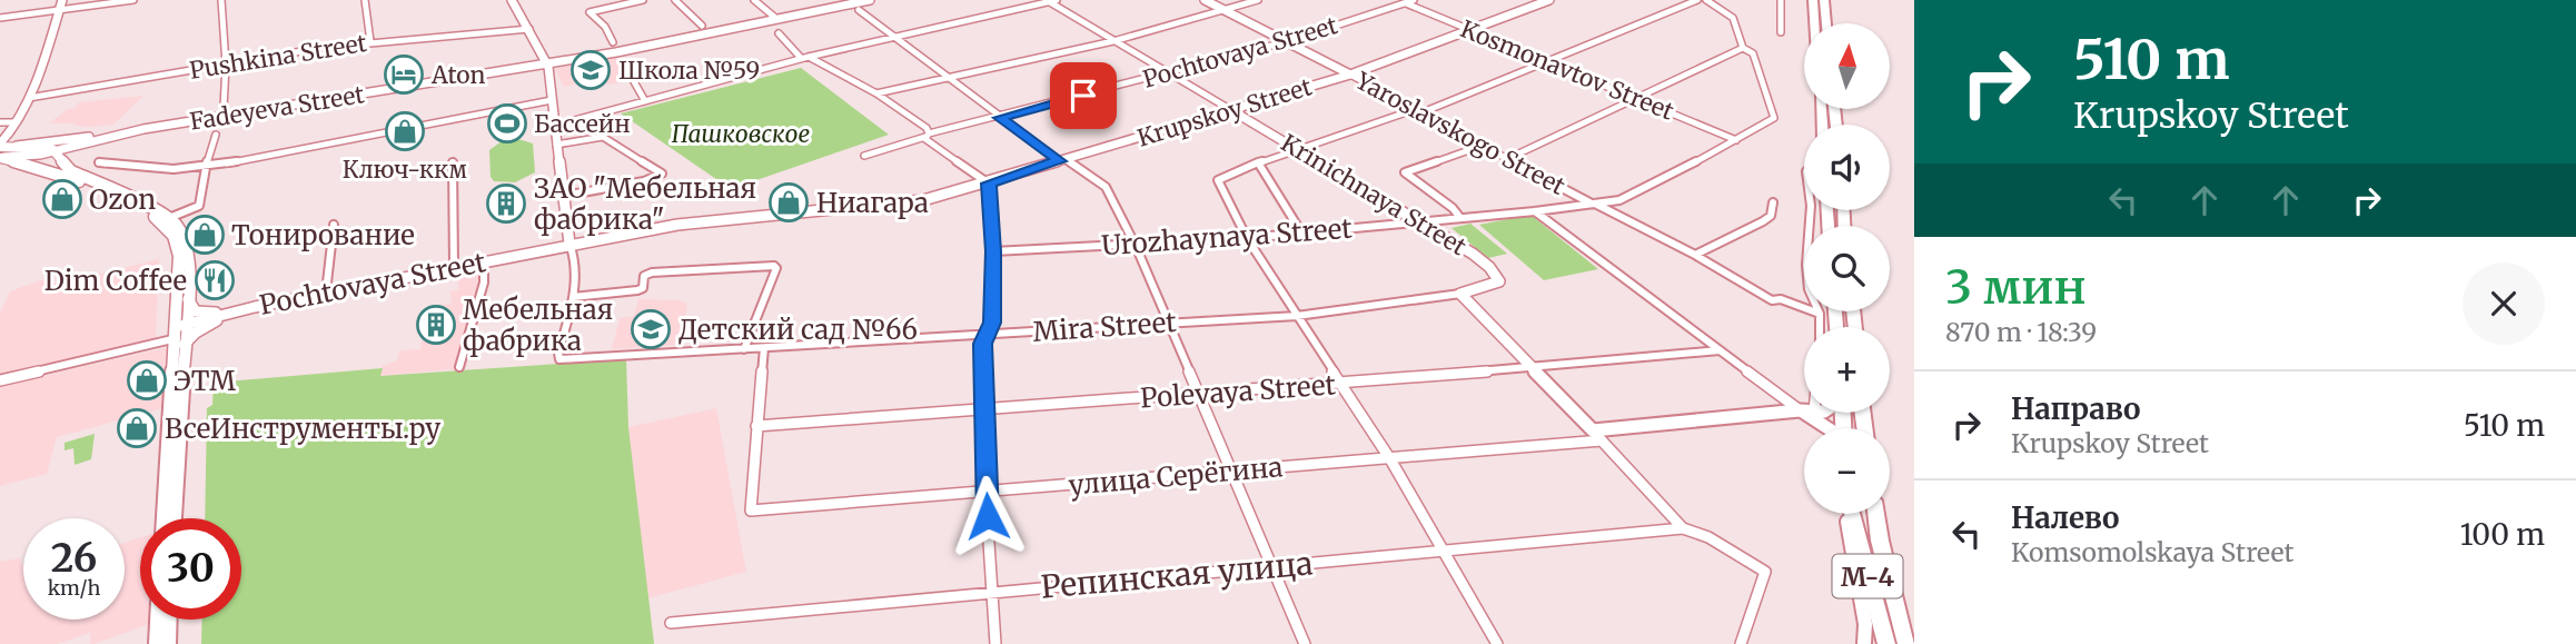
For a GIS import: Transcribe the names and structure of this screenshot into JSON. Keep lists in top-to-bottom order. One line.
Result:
{"streets":{"highway":["М-4"],"street":["Pochtovaya Street","Pushkina Street","Kosmonavtov Street","Fadeyeva Street","Krupskoy Street","Yaroslavskogo Street","Krinichnaya Street","Urozhaynaya Street","Mira Street","Polevaya Street","улица Серёгина","Репинская улица"]},"crossings":[["Pochtovaya Street","Kosmonavtov Street"],["Pochtovaya Street","Krupskoy Street"],["Pochtovaya Street","Yaroslavskogo Street"],["Pochtovaya Street","Krinichnaya Street"],["Kosmonavtov Street","Krupskoy Street"],["Kosmonavtov Street","Urozhaynaya Street"],["Krupskoy Street","Yaroslavskogo Street"],["Krupskoy Street","Krinichnaya Street"],["Yaroslavskogo Street","Urozhaynaya Street"],["Krinichnaya Street","Urozhaynaya Street"],["Krinichnaya Street","Mira Street"],["Polevaya Street","улица Серёгина"]],"parks":["Пашковское"],"places":{"school or university":["Школа №59","Детский сад №66"],"hotel":["Aton"],"sports":["Бассейн"],"shop":["Ключ-ккм","Ozon","Ниагара","Тонирование","ЭТМ","ВсеИнструменты.ру"],"building":["ЗАО \"Мебельная фабрика\"","Мебельная фабрика"],"restaurant":["Dim Coffee"]},"north":"top","page":{"turn":["510 m","Krupskoy Street"],"map_buttons":["+","−"],"heading":["3 мин","870 m · 18:39"],"list":[{"name":"Направо","note":"Krupskoy Street","value":"510 m"},{"name":"Налево","note":"Komsomolskaya Street","value":"100 m"}],"speed":"26 km/h","limit":"30"}}
